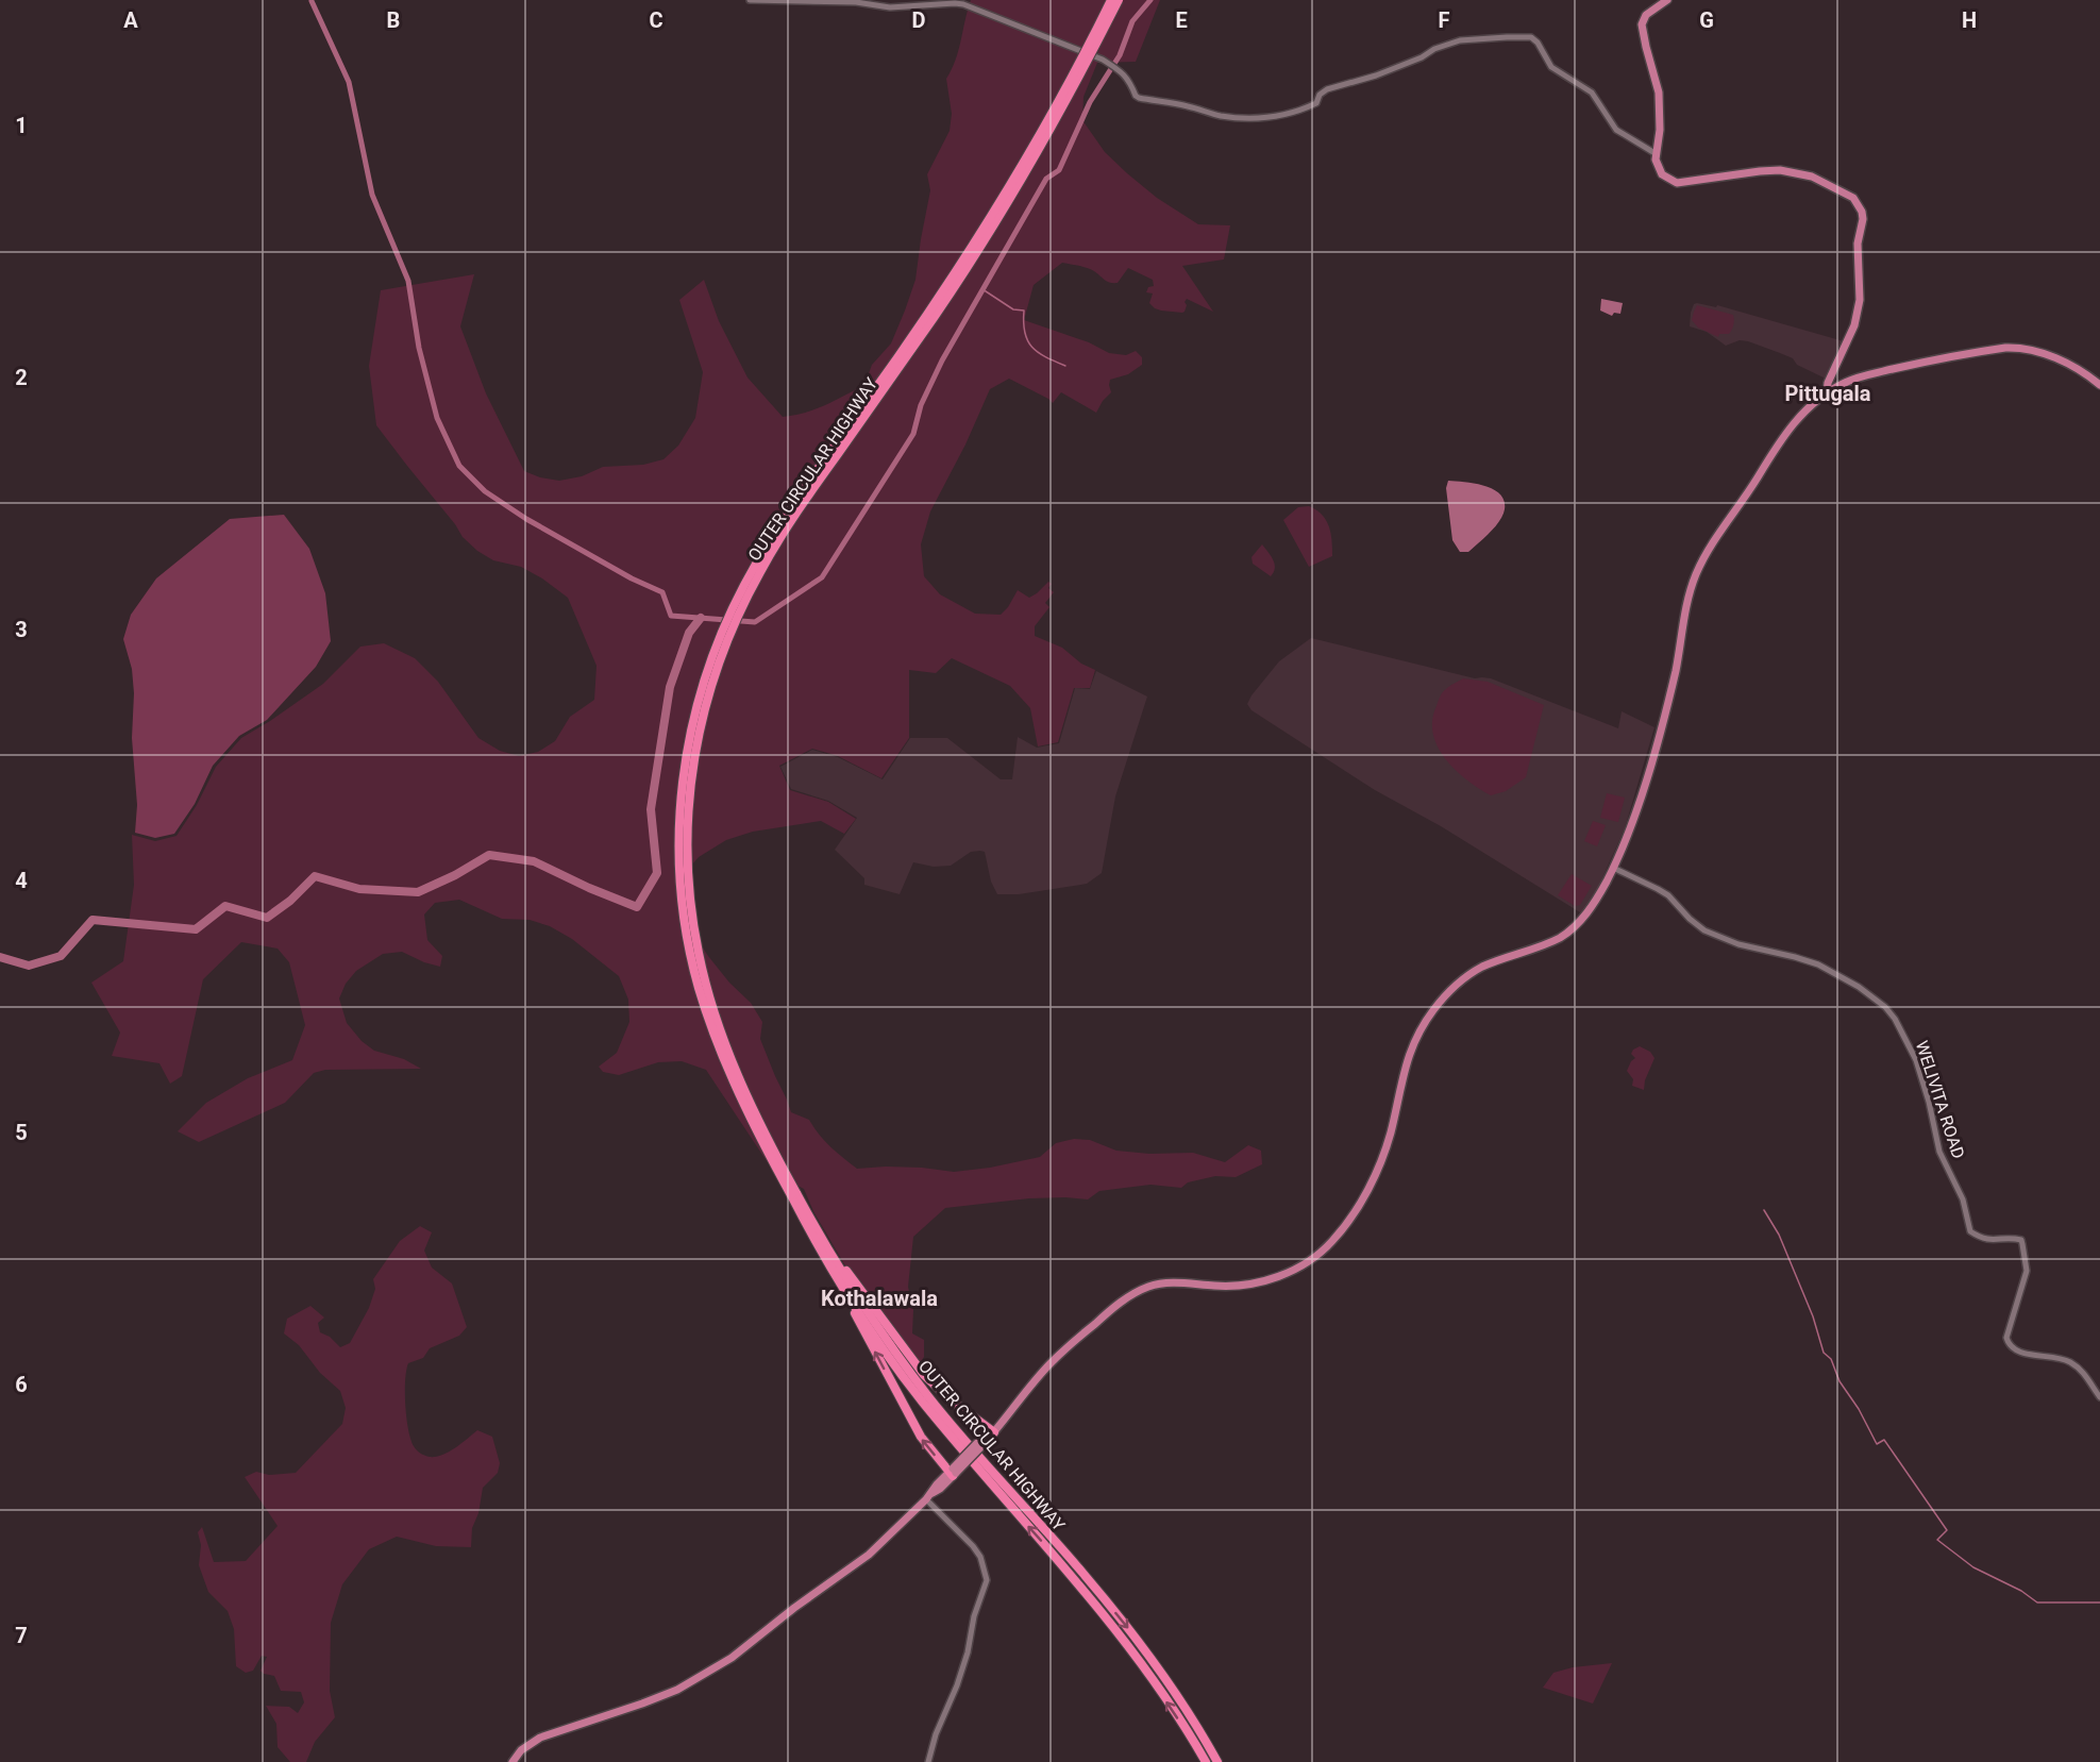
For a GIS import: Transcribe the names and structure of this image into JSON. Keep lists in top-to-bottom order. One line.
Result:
{"streets":{"highway":["OUTER CIRCULAR HIGHWAY"],"street":["WELIVITA ROAD"]},"districts":["Pittugala","Kothalawala"],"grid":{"columns":["A","B","C","D","E","F","G","H"],"rows":["1","2","3","4","5","6","7"]}}
